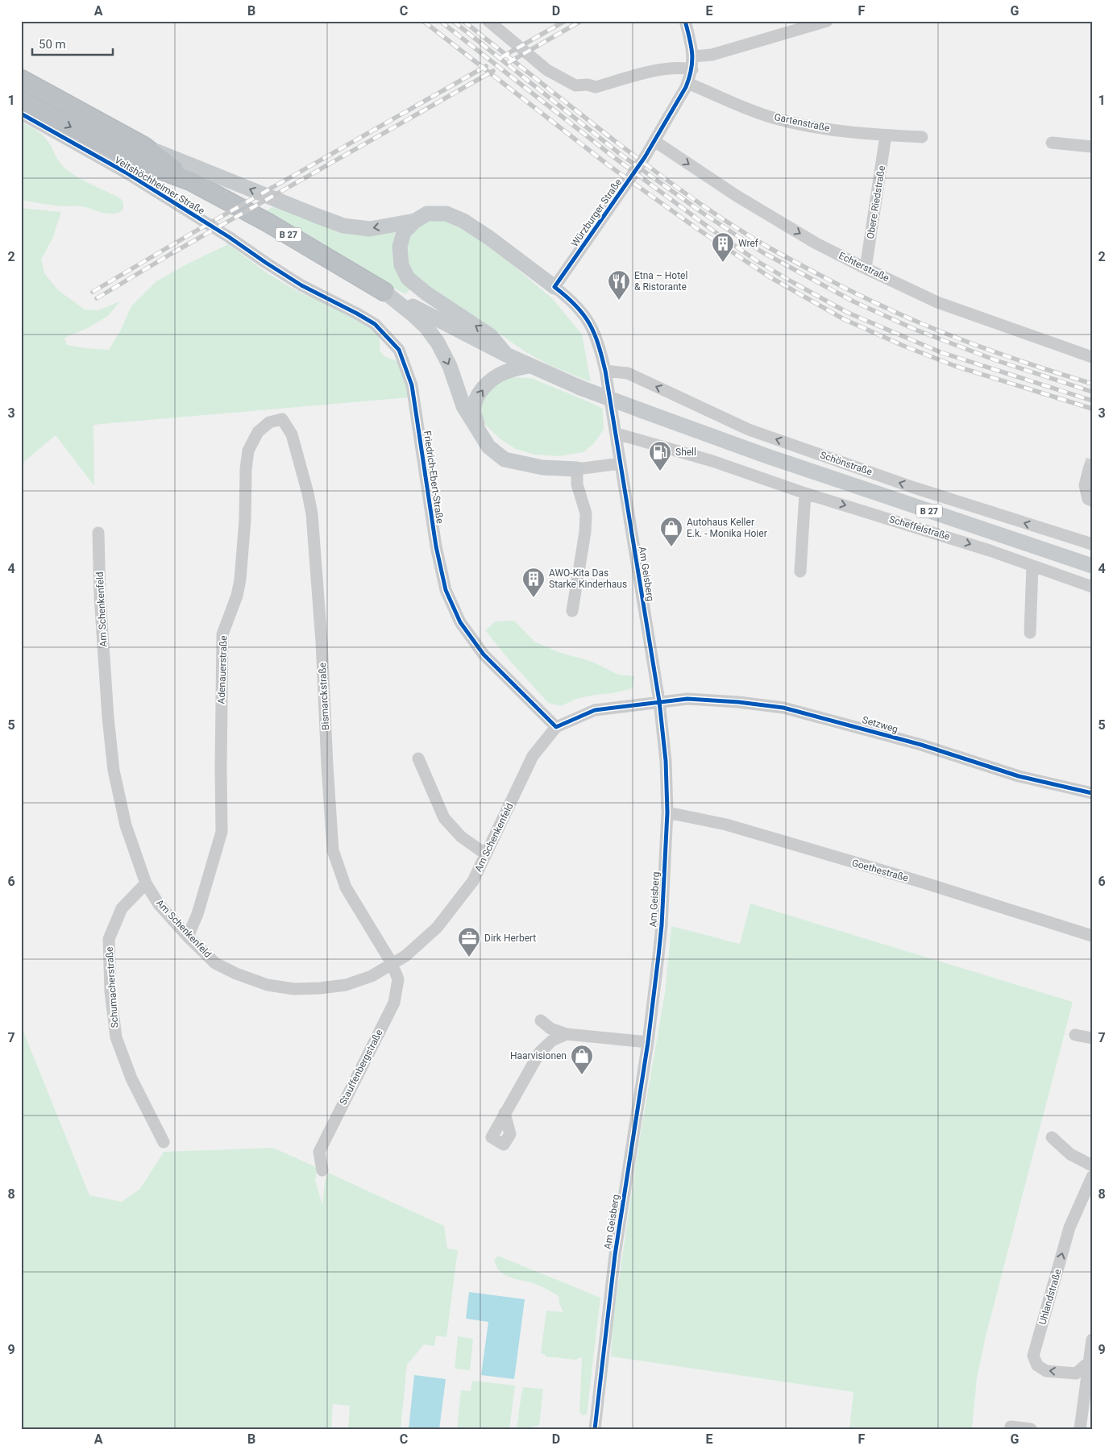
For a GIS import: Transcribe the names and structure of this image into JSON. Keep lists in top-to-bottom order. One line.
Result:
{"streets":{"highway":["Veitshöchheimer Straße","B 27"],"street":["Gartenstraße","Obere Riedstraße","Würzburger Straße","Echterstraße","Schönstraße","Friedrich-Ebert-Straße","Scheffelstraße","Am Geisberg","Am Schenkenfeld","Adenauerstraße","Bismarckstraße","Setzweg","Goethestraße","Schumacherstraße","Stauffenbergstraße","Uhlandstraße"]},"crossings":[["Gartenstraße","Obere Riedstraße"],["Gartenstraße","Würzburger Straße"],["Veitshöchheimer Straße","B 27"],["Veitshöchheimer Straße","Friedrich-Ebert-Straße"],["Obere Riedstraße","Echterstraße"],["Würzburger Straße","Echterstraße"],["Schönstraße","Am Geisberg"],["Friedrich-Ebert-Straße","Am Schenkenfeld"],["Scheffelstraße","Am Geisberg"],["Am Geisberg","Am Schenkenfeld"],["Am Geisberg","Setzweg"],["Am Geisberg","Goethestraße"],["Am Schenkenfeld","Adenauerstraße"],["Am Schenkenfeld","Bismarckstraße"],["Am Schenkenfeld","Setzweg"],["Am Schenkenfeld","Schumacherstraße"],["Am Schenkenfeld","Stauffenbergstraße"],["Adenauerstraße","Bismarckstraße"],["Bismarckstraße","Stauffenbergstraße"]],"one_way":["Echterstraße","Schönstraße","Scheffelstraße"],"places":{"building":["Wref","AWO-Kita Das Starke Kinderhaus"],"restaurant":["Etna – Hotel & Ristorante"],"fuel station":["Shell"],"shop":["Autohaus Keller E.k. - Monika Hoier","Haarvisionen"],"office":["Dirk Herbert"]},"scale_bar":"50 m","grid":{"columns":["A","B","C","D","E","F","G"],"rows":["1","2","3","4","5","6","7","8","9"]}}
